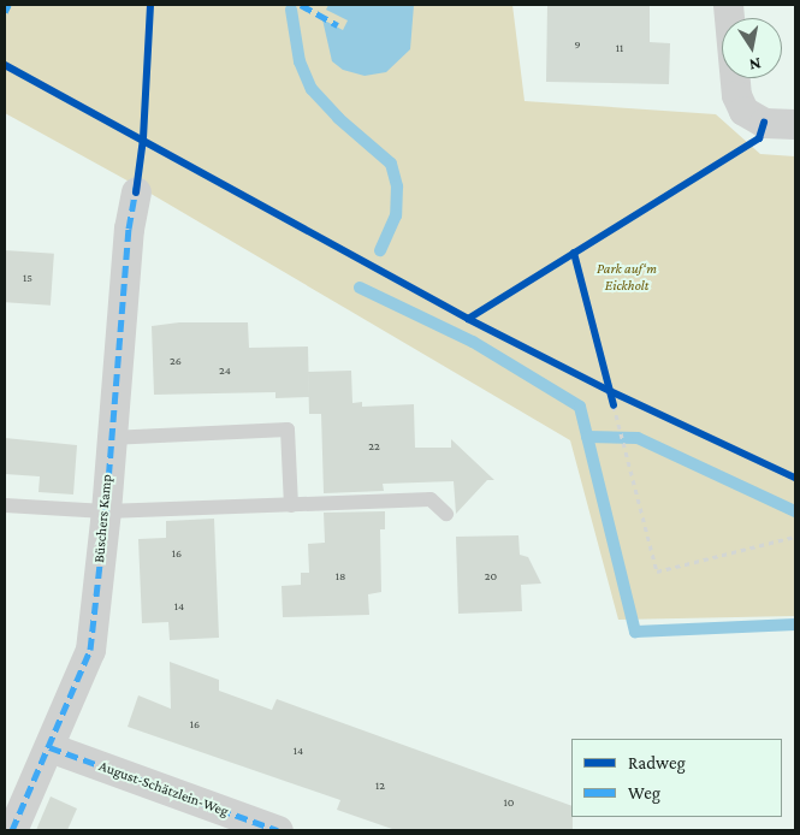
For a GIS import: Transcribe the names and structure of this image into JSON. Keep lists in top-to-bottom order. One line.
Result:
{"streets":{"street":["Büschers Kamp","August-Schätzlein-Weg"]},"crossings":[["Büschers Kamp","August-Schätzlein-Weg"]],"parks":["Park auf‘m Eickholt"],"house_numbers":["9","11","15","26","24","22","16","18","20","14","16","14","12","10"],"legend":["Radweg","Weg"],"north":"bottom"}
